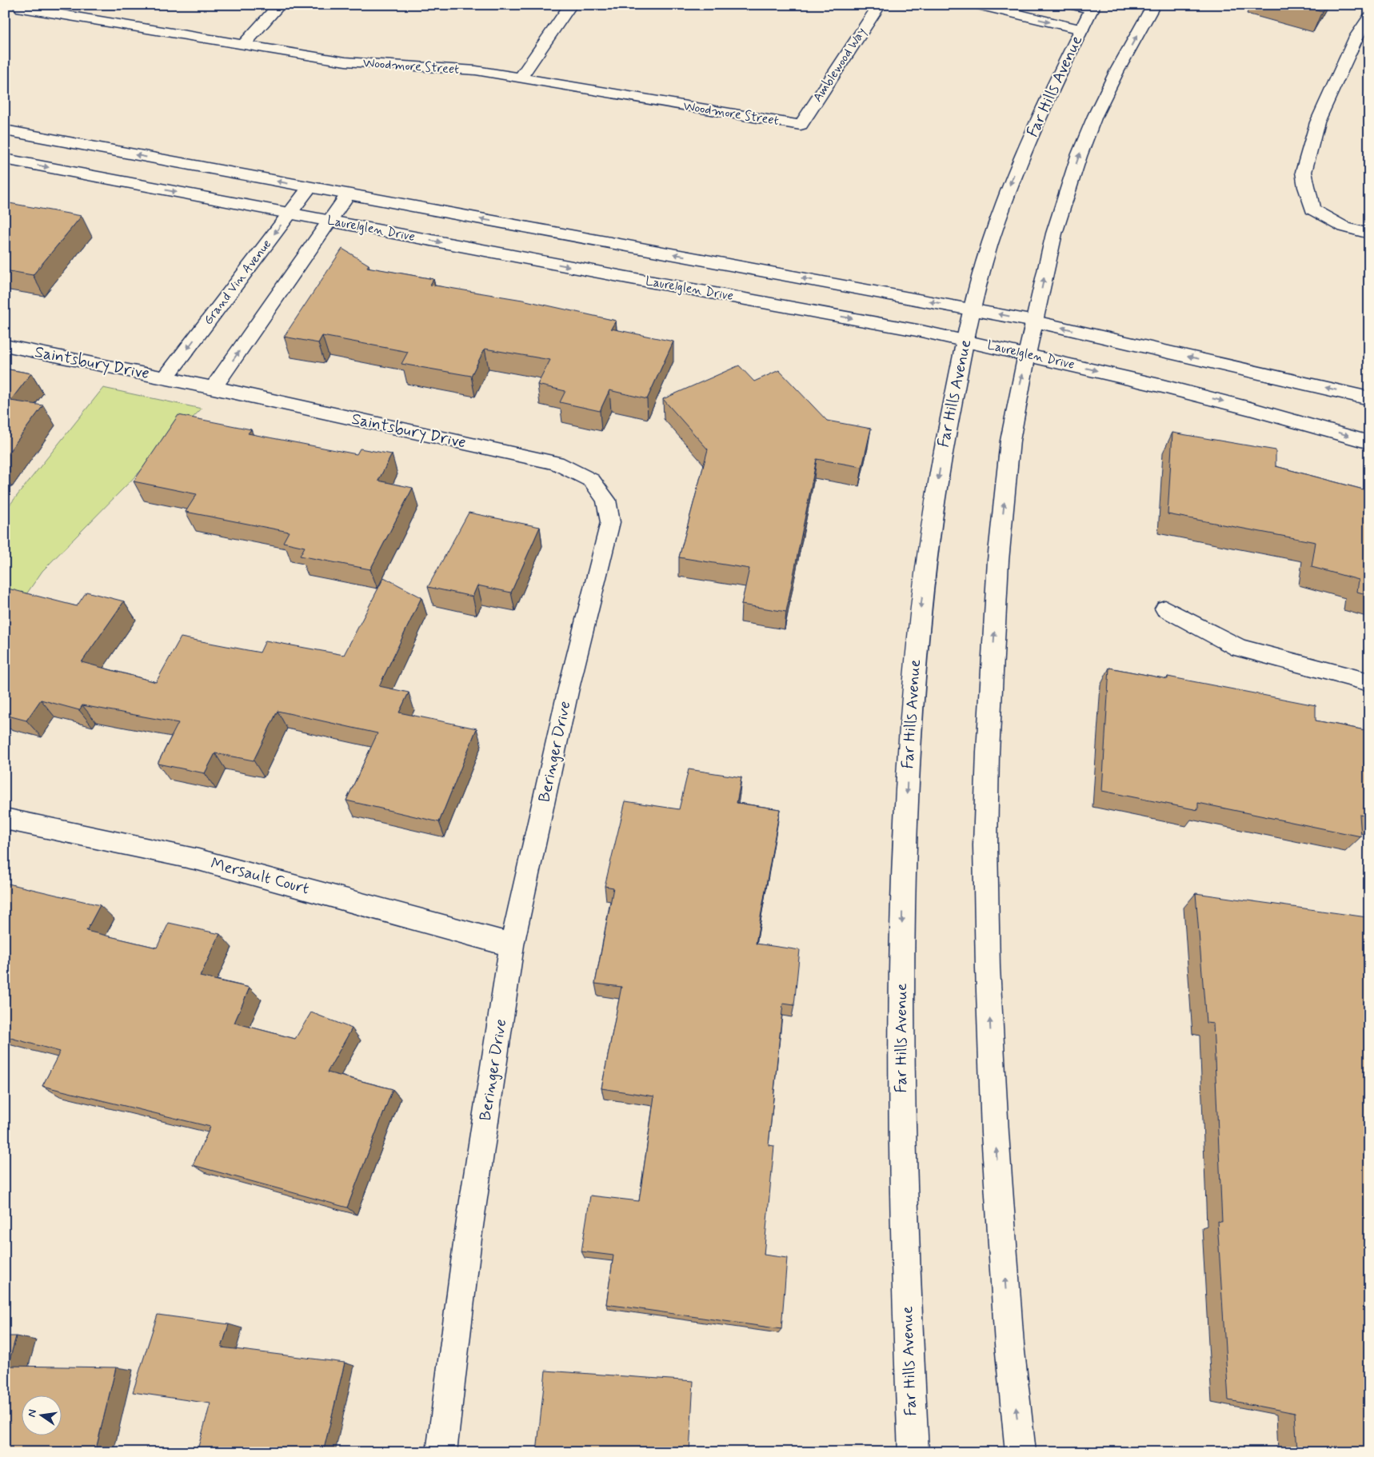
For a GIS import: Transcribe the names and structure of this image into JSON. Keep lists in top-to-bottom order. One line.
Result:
{"streets":{"street":["Amblewood Way","Woodmore Street","Far Hills Avenue","Laurelglen Drive","Grand Vin Avenue","Saintsbury Drive","Beringer Drive","Mersault Court"]},"crossings":[["Amblewood Way","Woodmore Street"],["Far Hills Avenue","Laurelglen Drive"],["Laurelglen Drive","Grand Vin Avenue"],["Grand Vin Avenue","Saintsbury Drive"],["Saintsbury Drive","Beringer Drive"],["Beringer Drive","Mersault Court"]],"north":"left"}
